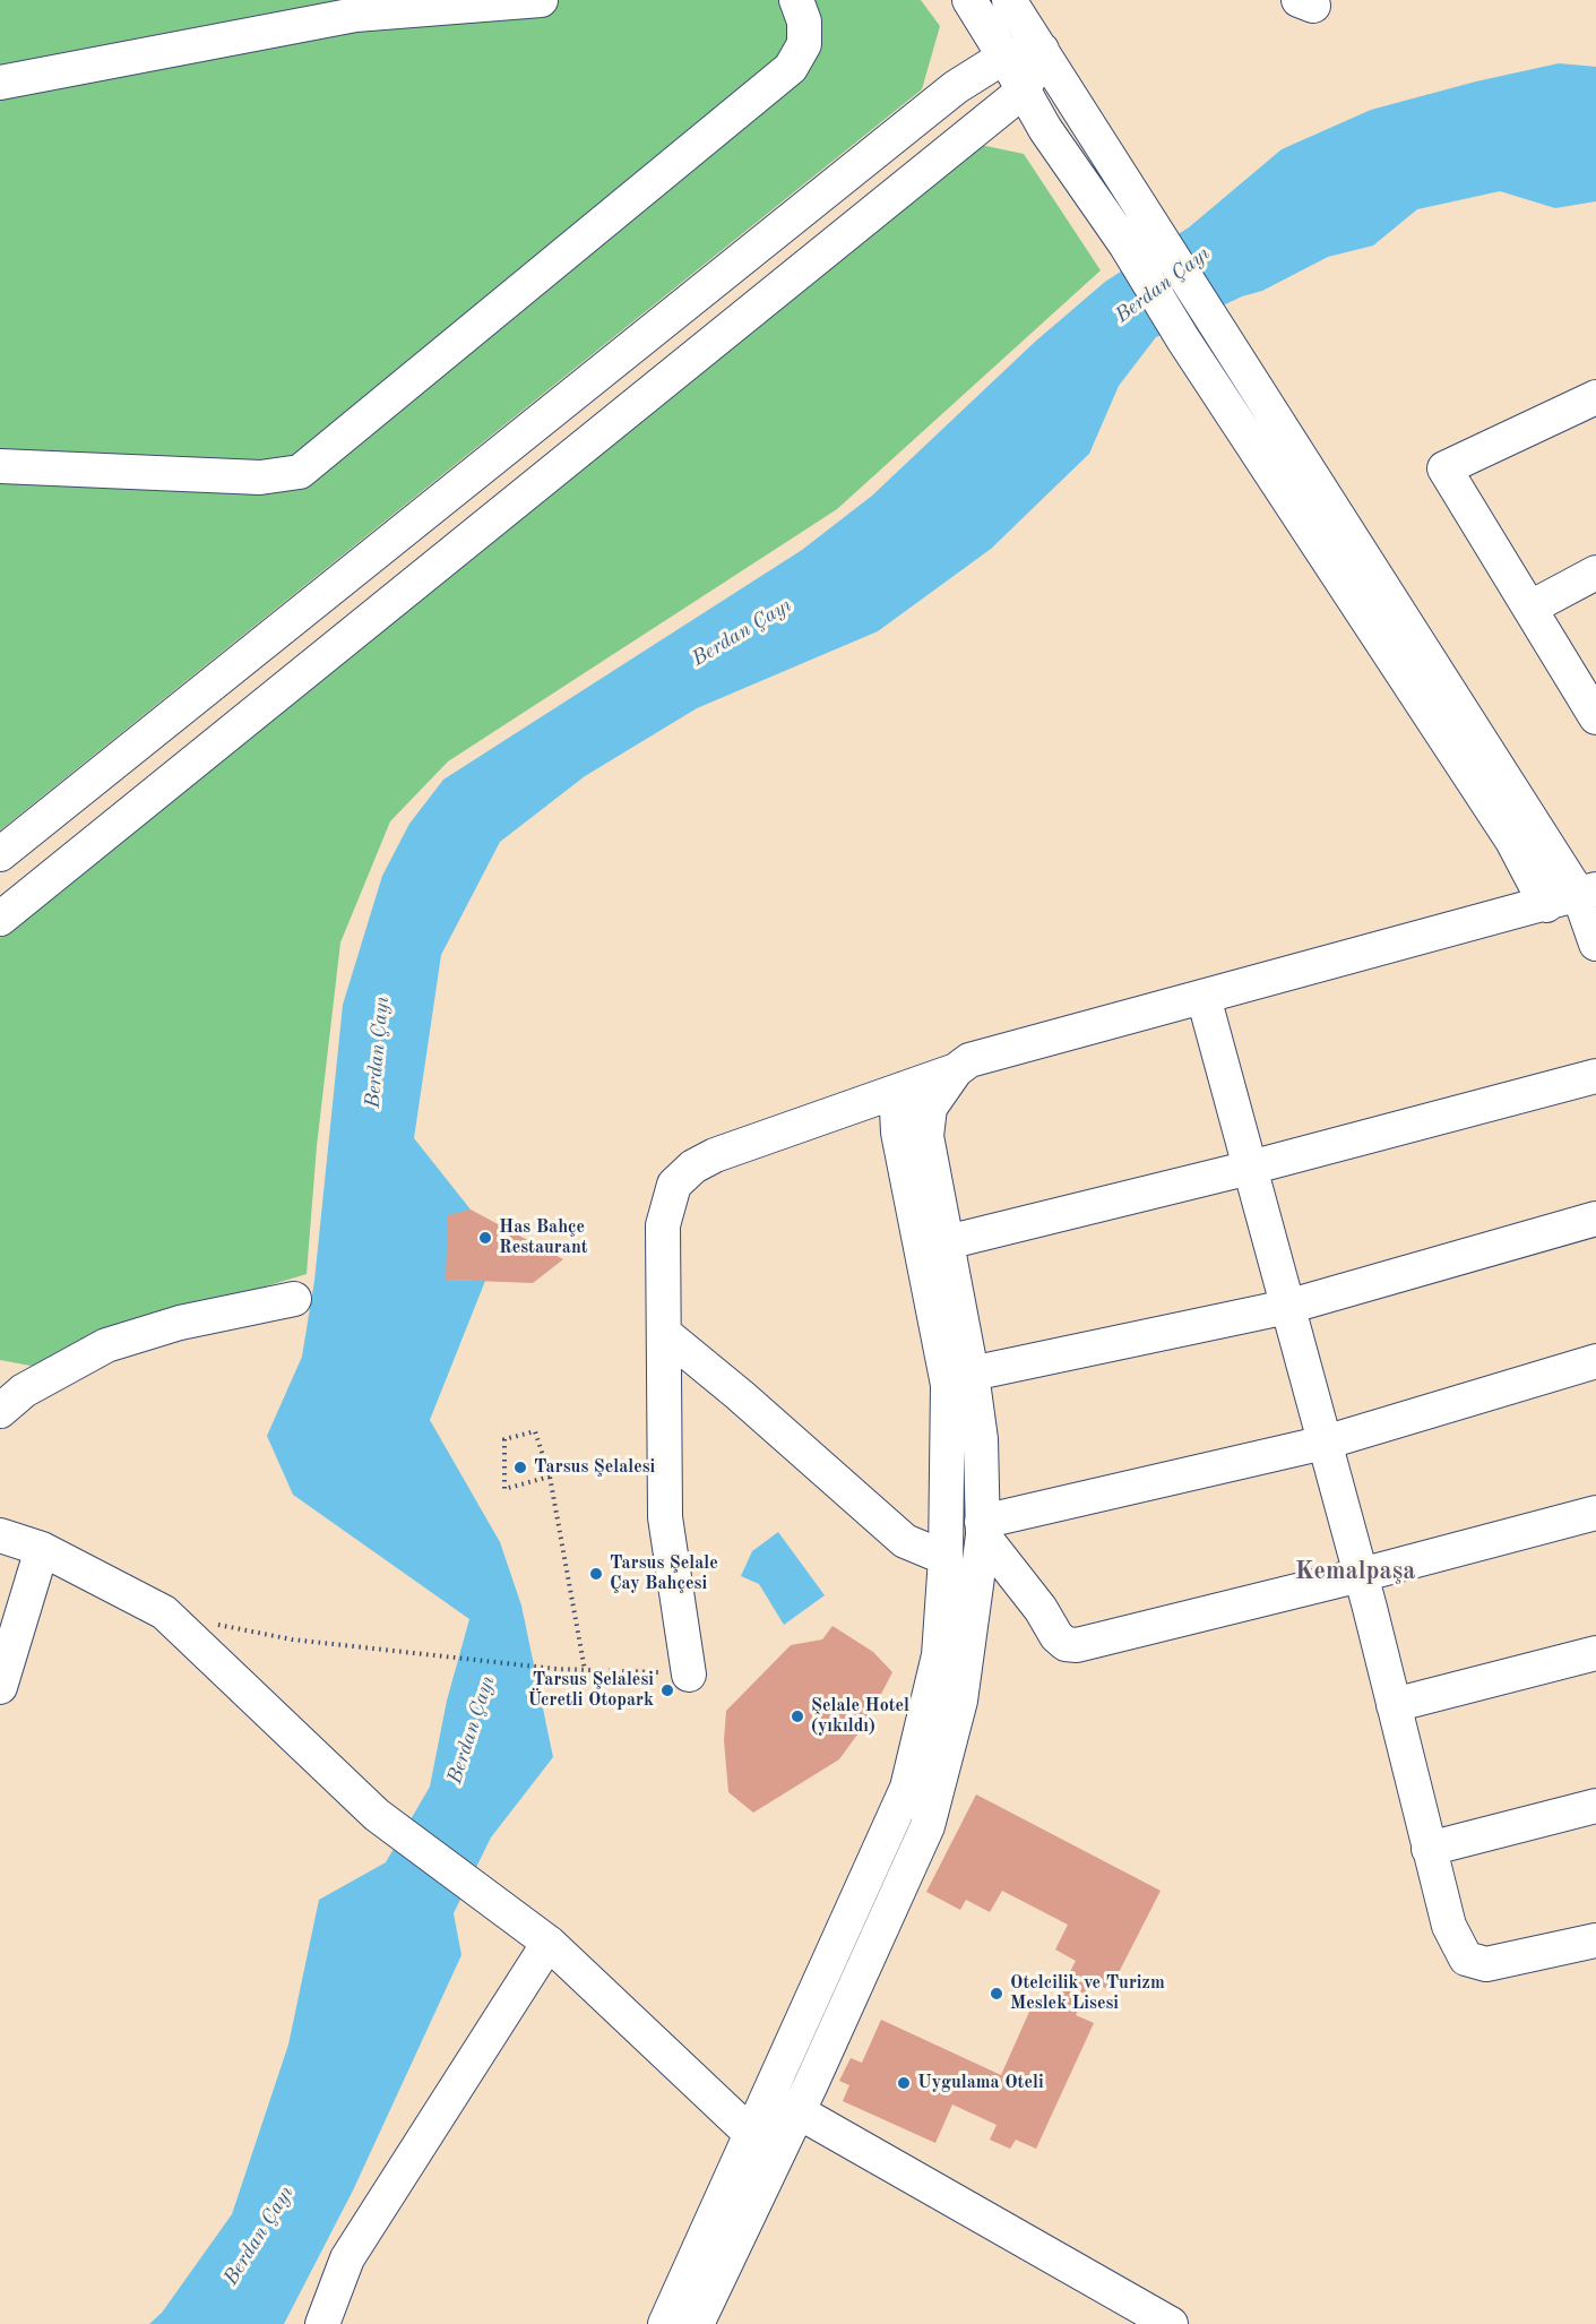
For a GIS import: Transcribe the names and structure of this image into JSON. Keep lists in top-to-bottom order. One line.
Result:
{"districts":["Kemalpaşa"],"water":["Berdan Çayı"],"places":["Has Bahçe Restaurant","Tarsus Şelalesi","Tarsus Şelale Çay Bahçesi","Tarsus Şelalesi Ücretli Otopark","Şelale Hotel (yıkıldı)","Otelcilik ve Turizm Meslek Lisesi","Uygulama Oteli"]}
